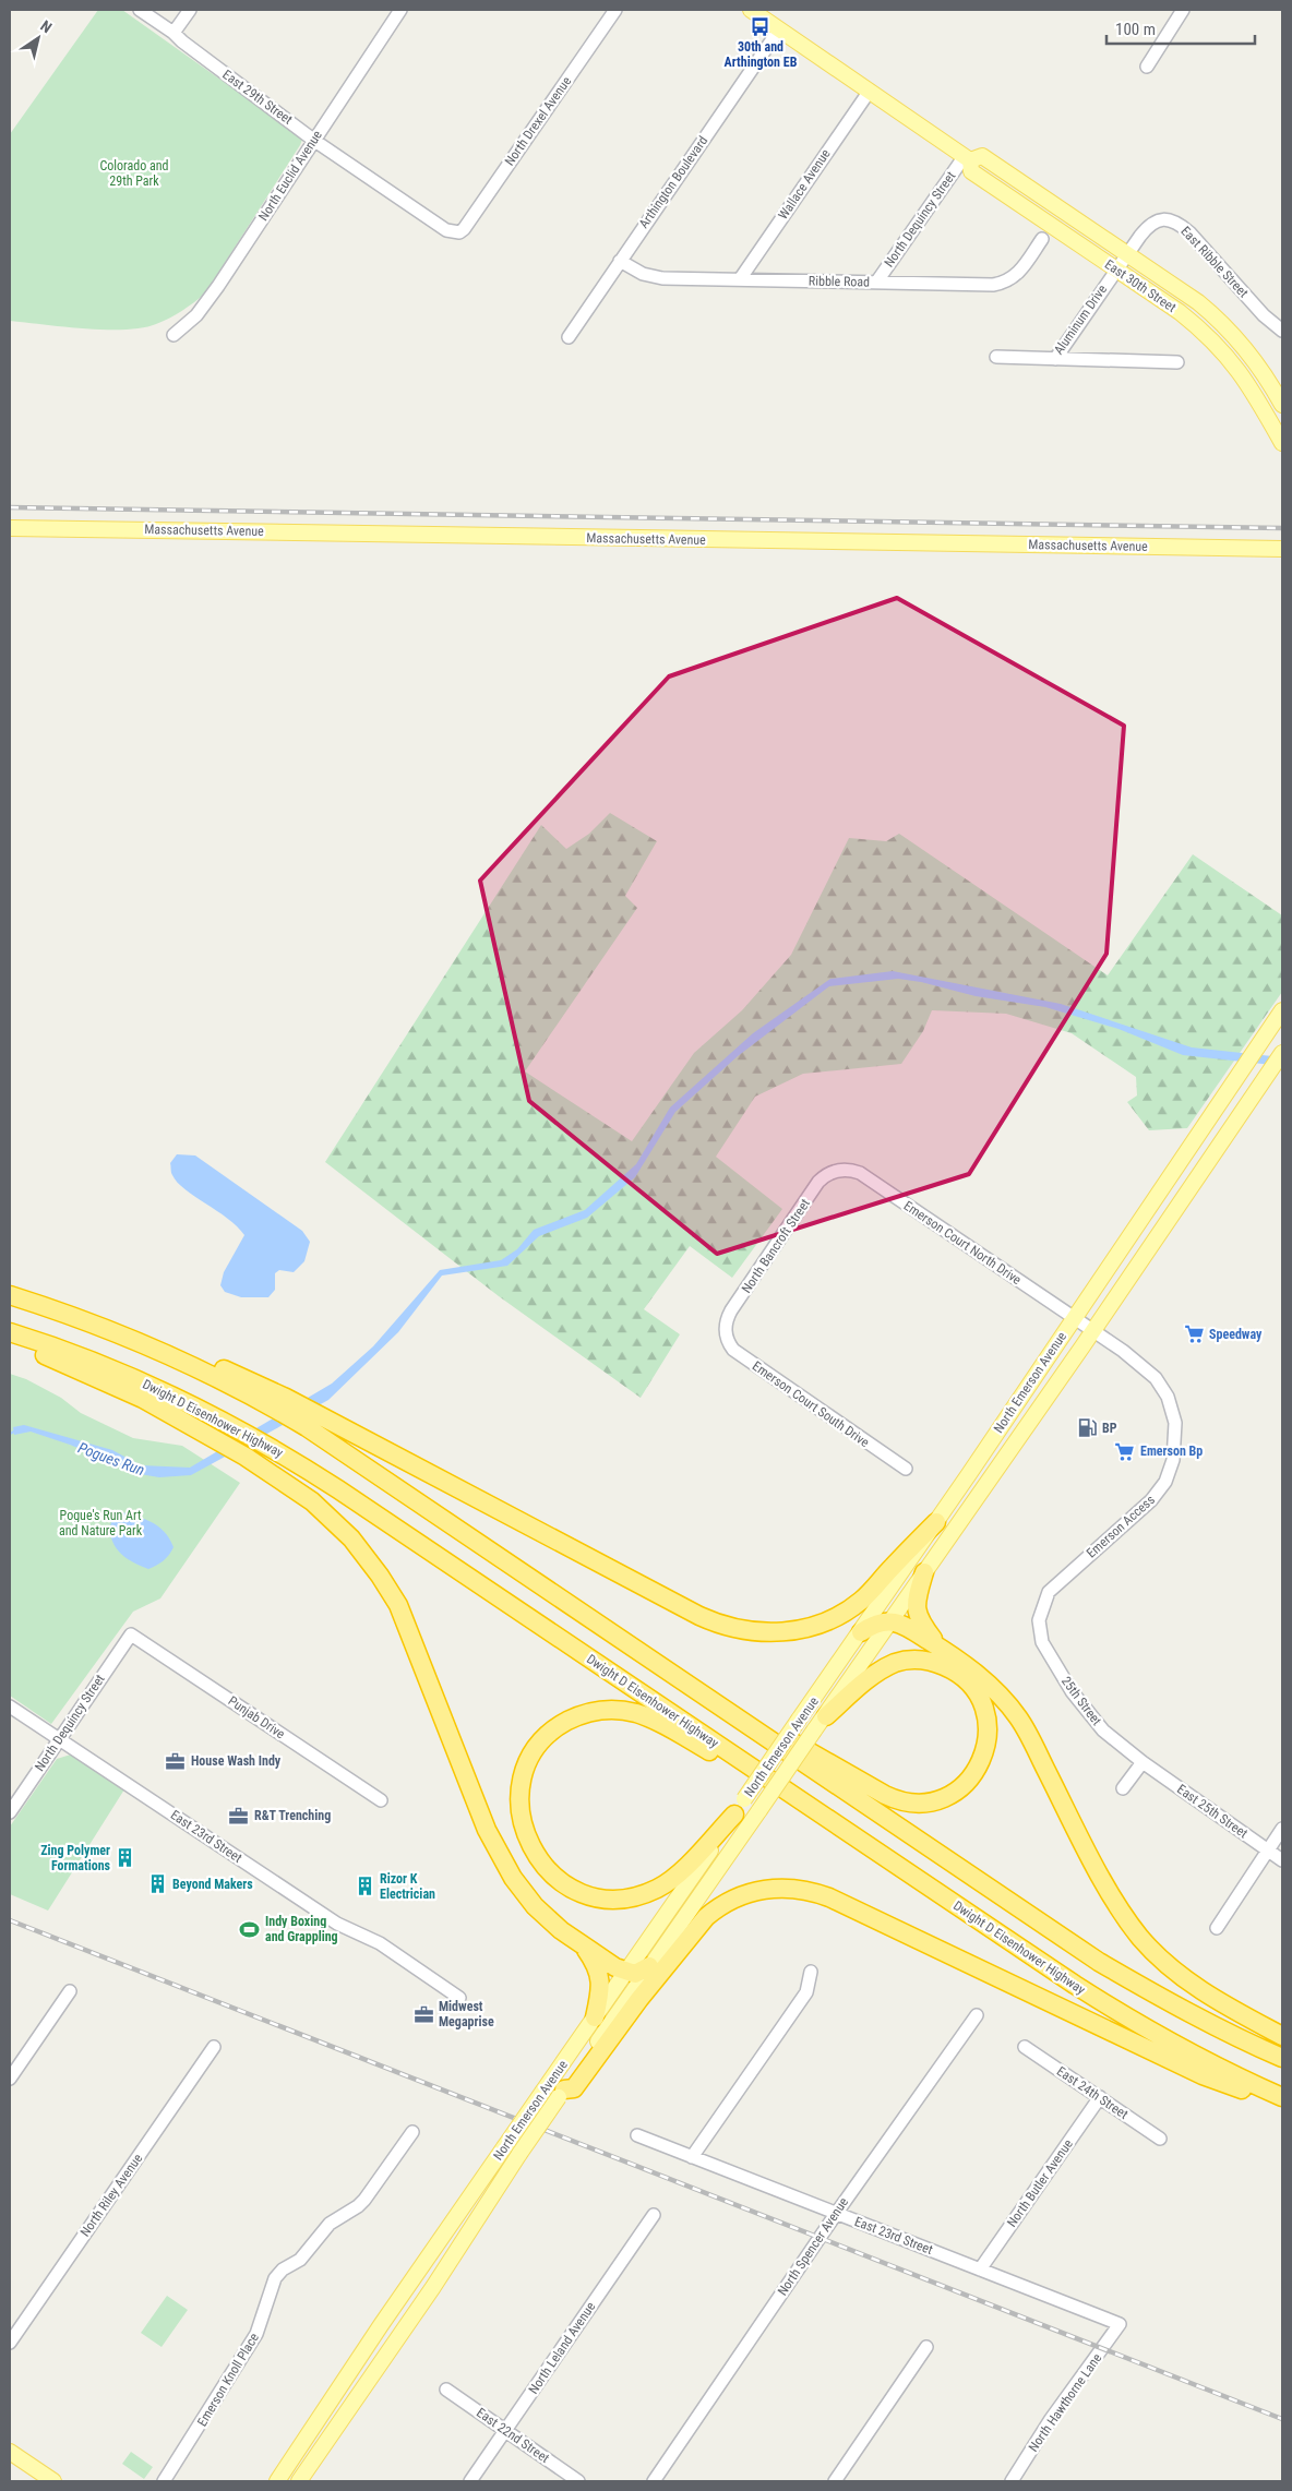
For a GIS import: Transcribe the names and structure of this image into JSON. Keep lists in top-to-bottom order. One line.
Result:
{"streets":{"highway":["Dwight D Eisenhower Highway"],"main road":["East 30th Street","Massachusetts Avenue","North Emerson Avenue"],"street":["East 29th Street","North Drexel Avenue","North Euclid Avenue","Arthington Boulevard","Wallace Avenue","North Dequincy Street","East Ribble Street","Ribble Road","Aluminum Drive","Emerson Court North Drive","North Bancroft Street","Emerson Court South Drive","Emerson Access","25th Street","Punjab Drive","East 25th Street","East 23rd Street","East 24th Street","North Butler Avenue","North Riley Avenue","North Spencer Avenue","North Leland Avenue","Emerson Knoll Place","North Hawthorne Lane","East 22nd Street"]},"crossings":[["East 29th Street","North Drexel Avenue"],["East 29th Street","North Euclid Avenue"],["Arthington Boulevard","Ribble Road"],["Arthington Boulevard","East 30th Street"],["Wallace Avenue","Ribble Road"],["Wallace Avenue","East 30th Street"],["North Dequincy Street","Ribble Road"],["North Dequincy Street","East 30th Street"],["North Dequincy Street","Punjab Drive"],["North Dequincy Street","East 23rd Street"],["East Ribble Street","East 30th Street"],["East Ribble Street","Aluminum Drive"],["East 30th Street","Aluminum Drive"],["Emerson Court North Drive","North Bancroft Street"],["Emerson Court North Drive","North Emerson Avenue"],["Emerson Court North Drive","Emerson Access"],["North Bancroft Street","Emerson Court South Drive"],["North Emerson Avenue","Dwight D Eisenhower Highway"],["North Emerson Avenue","Emerson Access"],["Emerson Access","25th Street"],["25th Street","East 25th Street"],["East 23rd Street","North Butler Avenue"],["East 23rd Street","North Spencer Avenue"],["East 23rd Street","North Hawthorne Lane"],["East 24th Street","North Butler Avenue"],["North Leland Avenue","East 22nd Street"]],"water":["Pogues Run"],"parks":["Colorado and 29th Park","Pogue's Run Art and Nature Park"],"places":{"bus stop":["30th and Arthington EB"],"supermarket":["Speedway","Emerson Bp"],"fuel station":["BP"],"office":["House Wash Indy","R&T Trenching","Midwest Megaprise"],"building":["Zing Polymer Formations","Beyond Makers","Rizor K Electrician"],"sports":["Indy Boxing and Grappling"]},"scale_bar":"100 m","north":"top right"}
